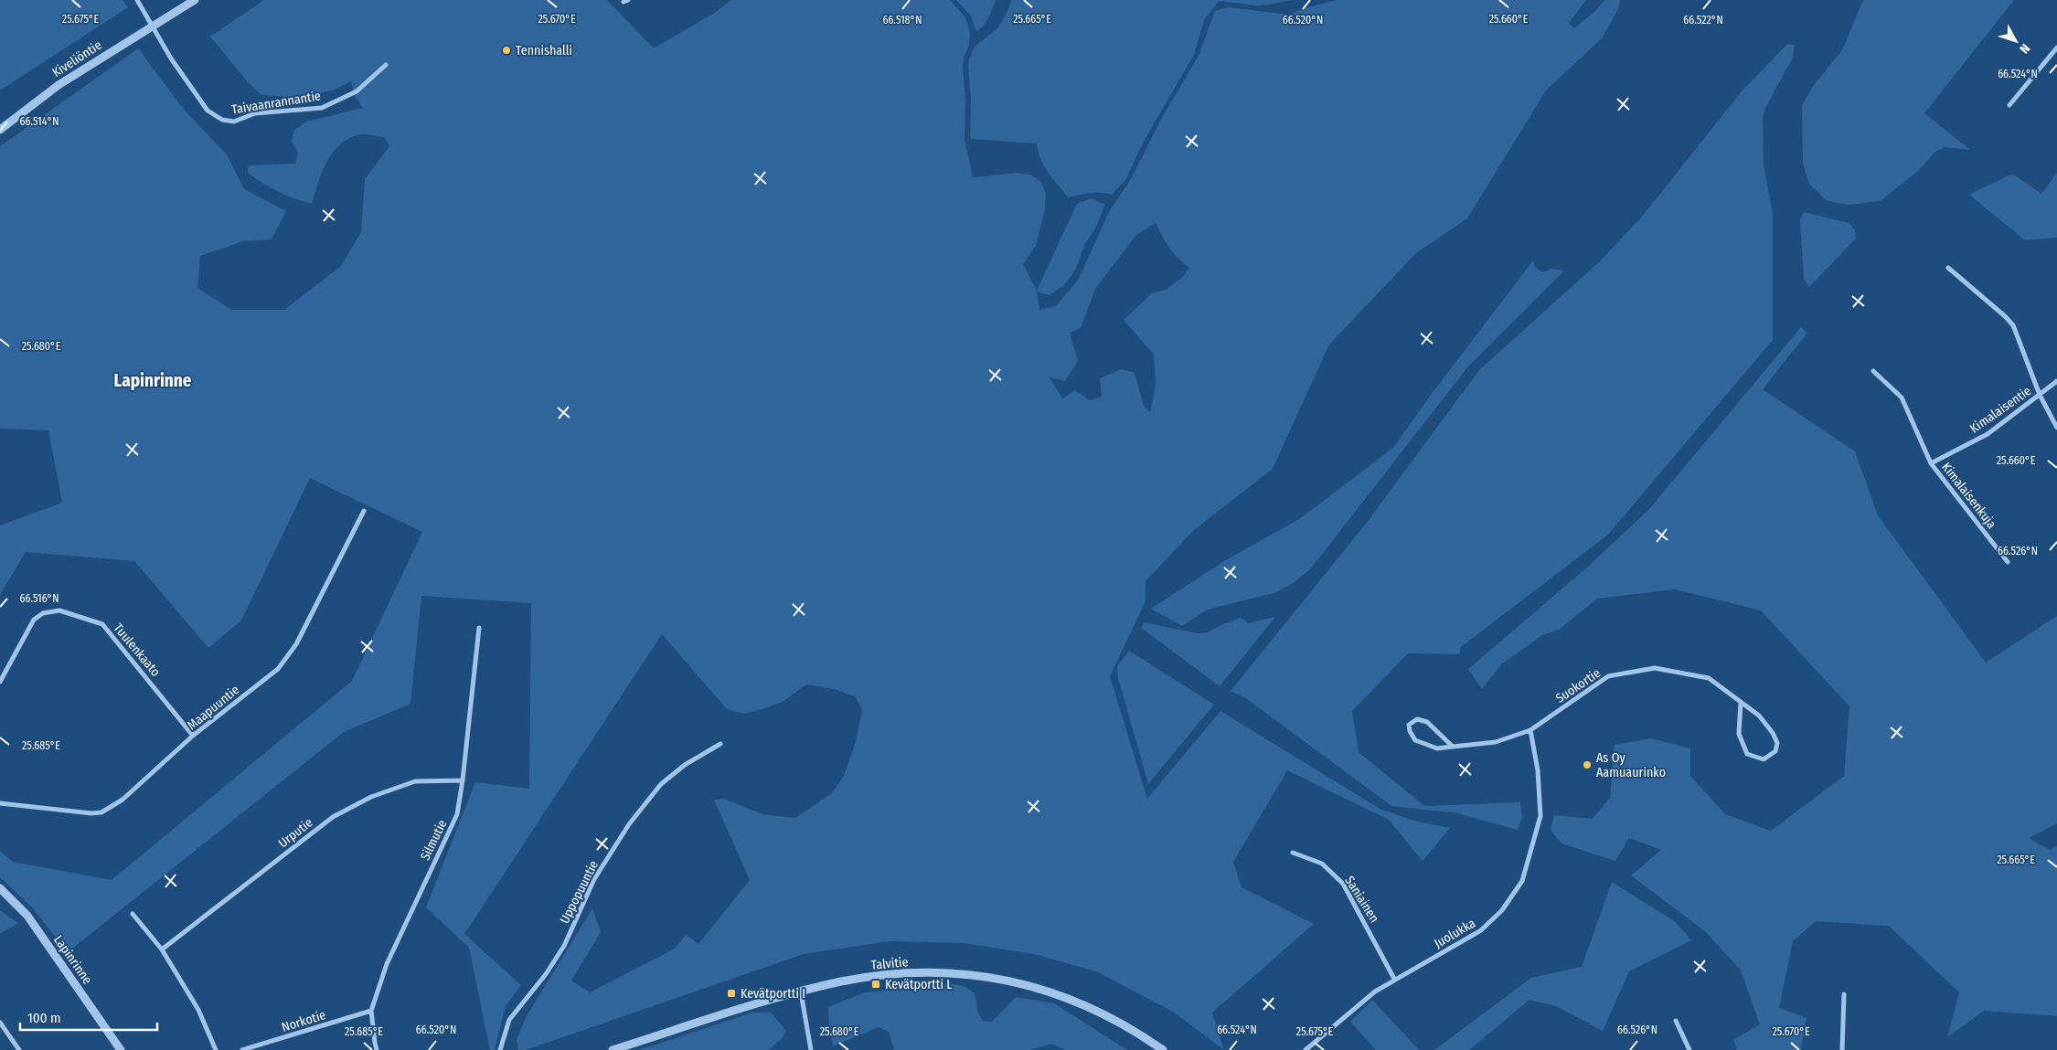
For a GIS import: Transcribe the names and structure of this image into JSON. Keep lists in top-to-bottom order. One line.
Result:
{"streets":{"street":["Kiveliöntie","Taivaanrannantie","Kimalaisentie","Kimalaisenkuja","Tuulenkaato","Suokortie","Maapuuntie","Urputie","Silmutie","Uppopuuntie","Saniainen","Juolukka","Lapinrinne","Talvitie","Norkotie"]},"crossings":[["Kiveliöntie","Taivaanrannantie"],["Kimalaisentie","Kimalaisenkuja"],["Tuulenkaato","Maapuuntie"],["Suokortie","Juolukka"],["Urputie","Silmutie"],["Silmutie","Norkotie"],["Saniainen","Juolukka"]],"districts":["Lapinrinne"],"places":{"other":["Tennishalli","As Oy Aamuaurinko"],"transit":["Kevätportti L","Kevätportti I"]},"scale_bar":"100 m","north":"bottom right","coordinates":["25.675°E","25.670°E","25.665°E","25.660°E","66.518°N","66.520°N","66.522°N","66.524°N","66.514°N","25.680°E","66.526°N","66.516°N","25.685°E"]}
